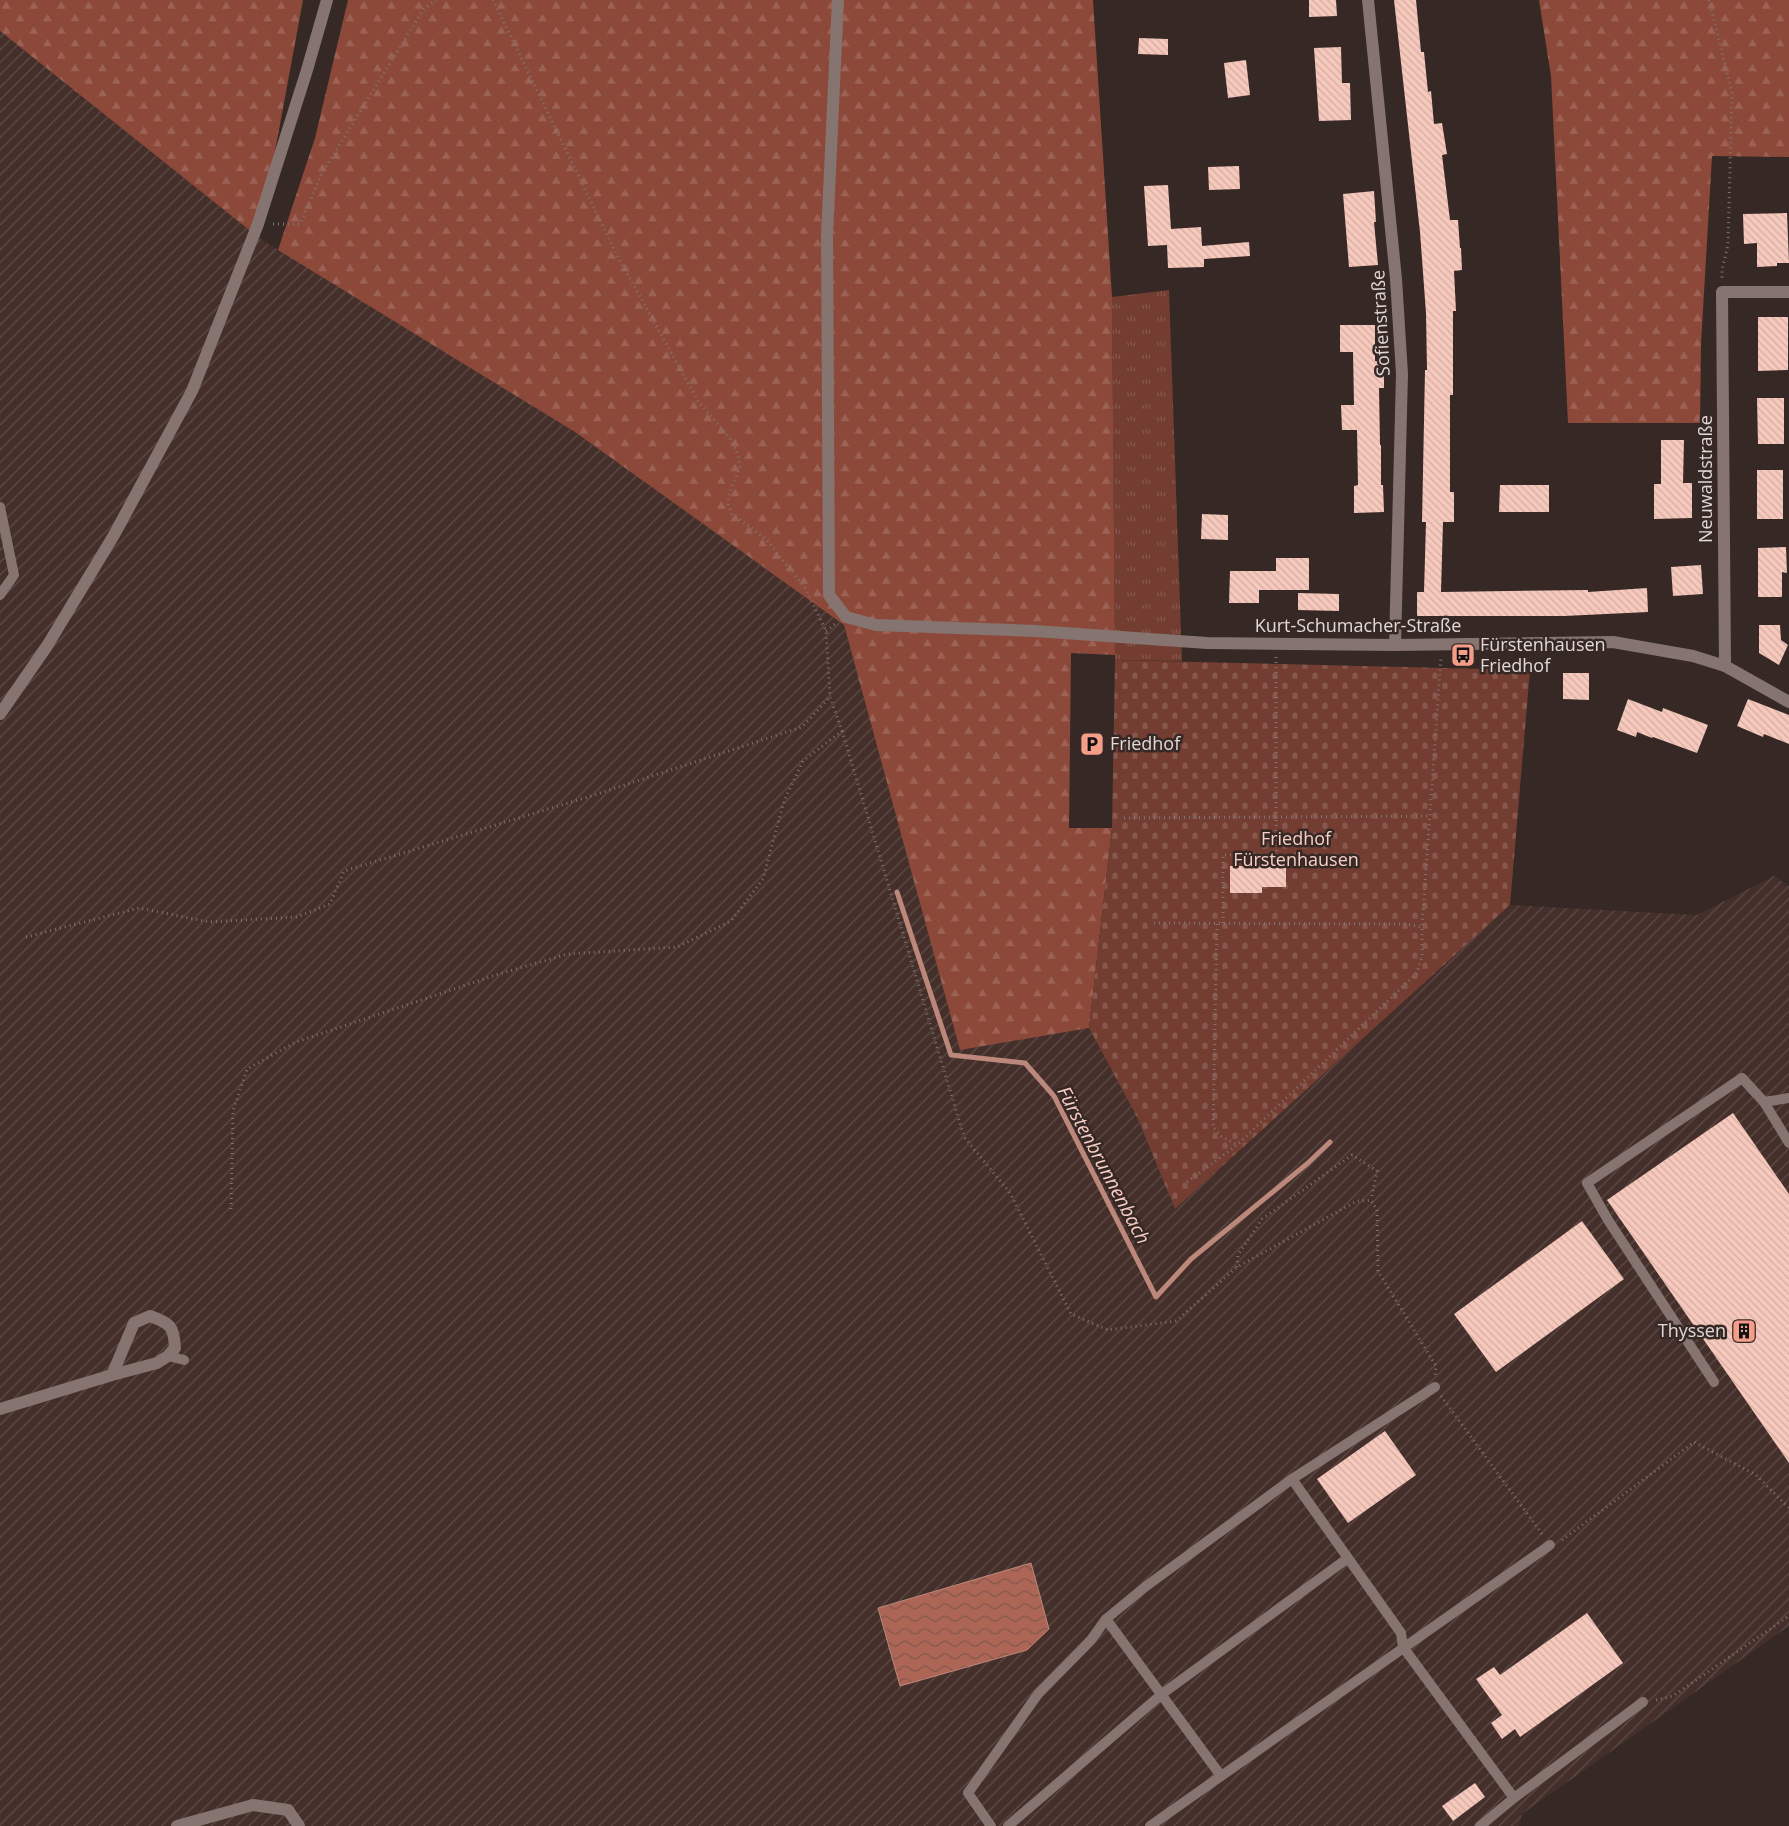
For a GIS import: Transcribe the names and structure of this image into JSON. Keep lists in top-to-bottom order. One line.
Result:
{"streets":{"street":["Sofienstraße","Neuwaldstraße","Kurt-Schumacher-Straße"]},"crossings":[["Sofienstraße","Kurt-Schumacher-Straße"],["Neuwaldstraße","Kurt-Schumacher-Straße"]],"water":["Fürstenbrunnenbach"],"parks":["Friedhof Fürstenhausen"],"places":{"bus stop":["Fürstenhausen Friedhof"],"parking":["Friedhof"],"building":["Thyssen"]}}
